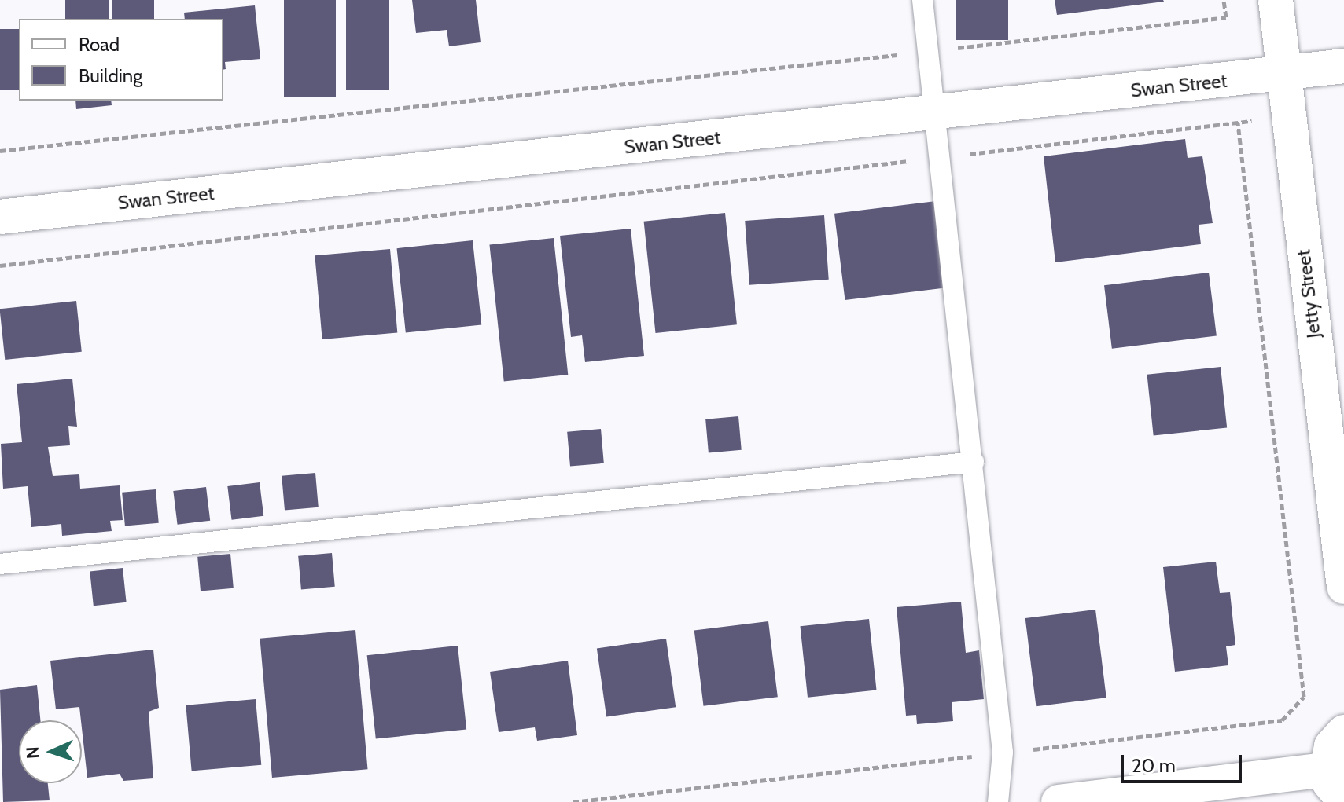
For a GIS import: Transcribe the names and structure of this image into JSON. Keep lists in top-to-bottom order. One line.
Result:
{"streets":{"street":["Swan Street","Jetty Street"]},"crossings":[["Swan Street","Jetty Street"]],"legend":["Road","Building"],"scale_bar":"20 m","north":"left"}
